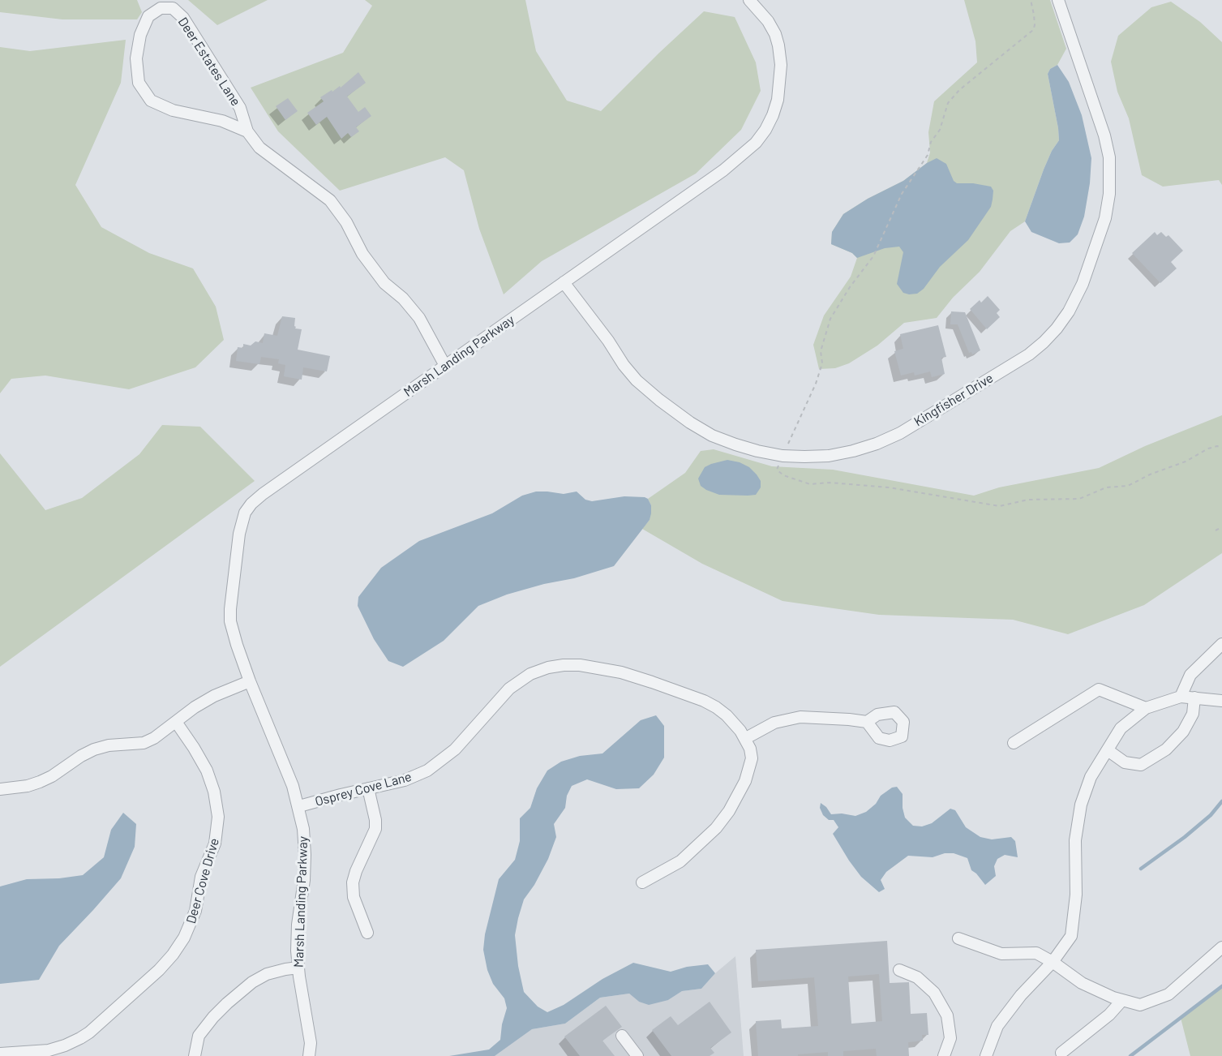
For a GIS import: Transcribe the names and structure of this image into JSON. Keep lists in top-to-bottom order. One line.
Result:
{"streets":{"street":["Deer Estates Lane","Marsh Landing Parkway","Kingfisher Drive","Osprey Cove Lane","Deer Cove Drive"]},"crossings":[["Deer Estates Lane","Marsh Landing Parkway"],["Marsh Landing Parkway","Kingfisher Drive"],["Marsh Landing Parkway","Osprey Cove Lane"]]}
